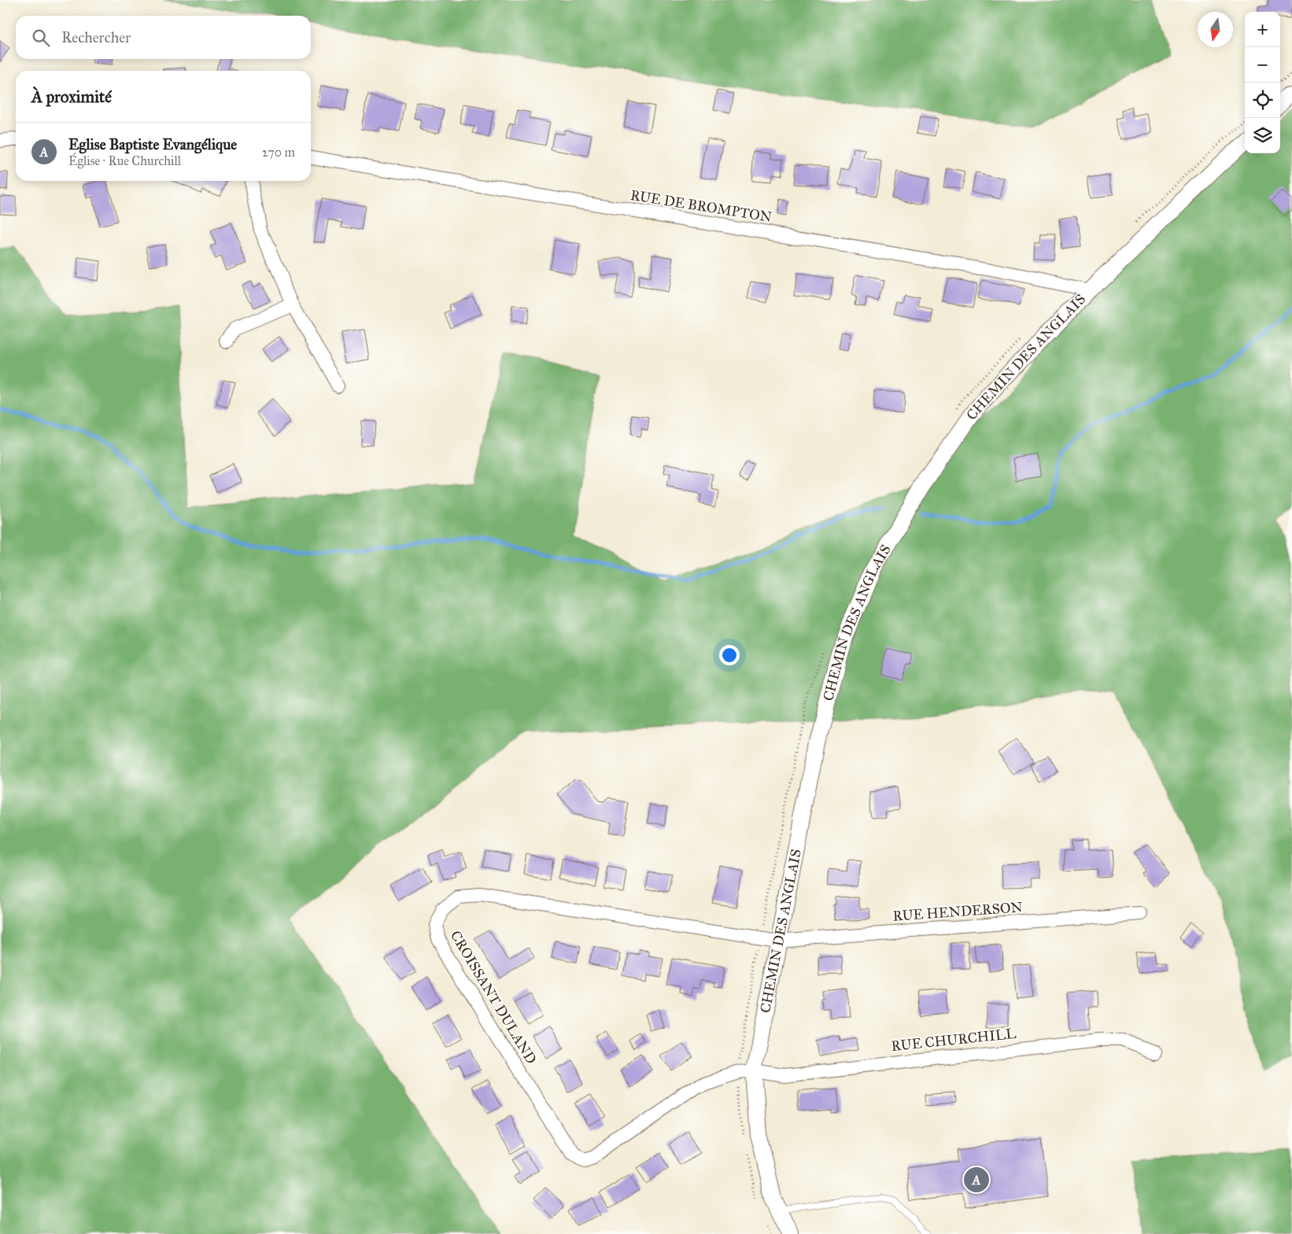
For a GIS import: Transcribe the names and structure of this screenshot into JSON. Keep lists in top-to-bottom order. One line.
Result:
{"streets":{"street":["RUE DE BROMPTON","CHEMIN DES ANGLAIS","RUE HENDERSON","CROISSANT DULAND","RUE CHURCHILL"]},"crossings":[["RUE DE BROMPTON","CHEMIN DES ANGLAIS"],["CHEMIN DES ANGLAIS","RUE HENDERSON"],["CHEMIN DES ANGLAIS","CROISSANT DULAND"],["CHEMIN DES ANGLAIS","RUE CHURCHILL"],["RUE HENDERSON","CROISSANT DULAND"],["CROISSANT DULAND","RUE CHURCHILL"]],"north":"bottom","page":{"map_buttons":["+","−"],"search":"Rechercher","heading":"À proximité","list":[{"mark":"A","name":"Eglise Baptiste Evangélique","note":"Église · Rue Churchill","value":"270 m"}],"pins":"A"}}
